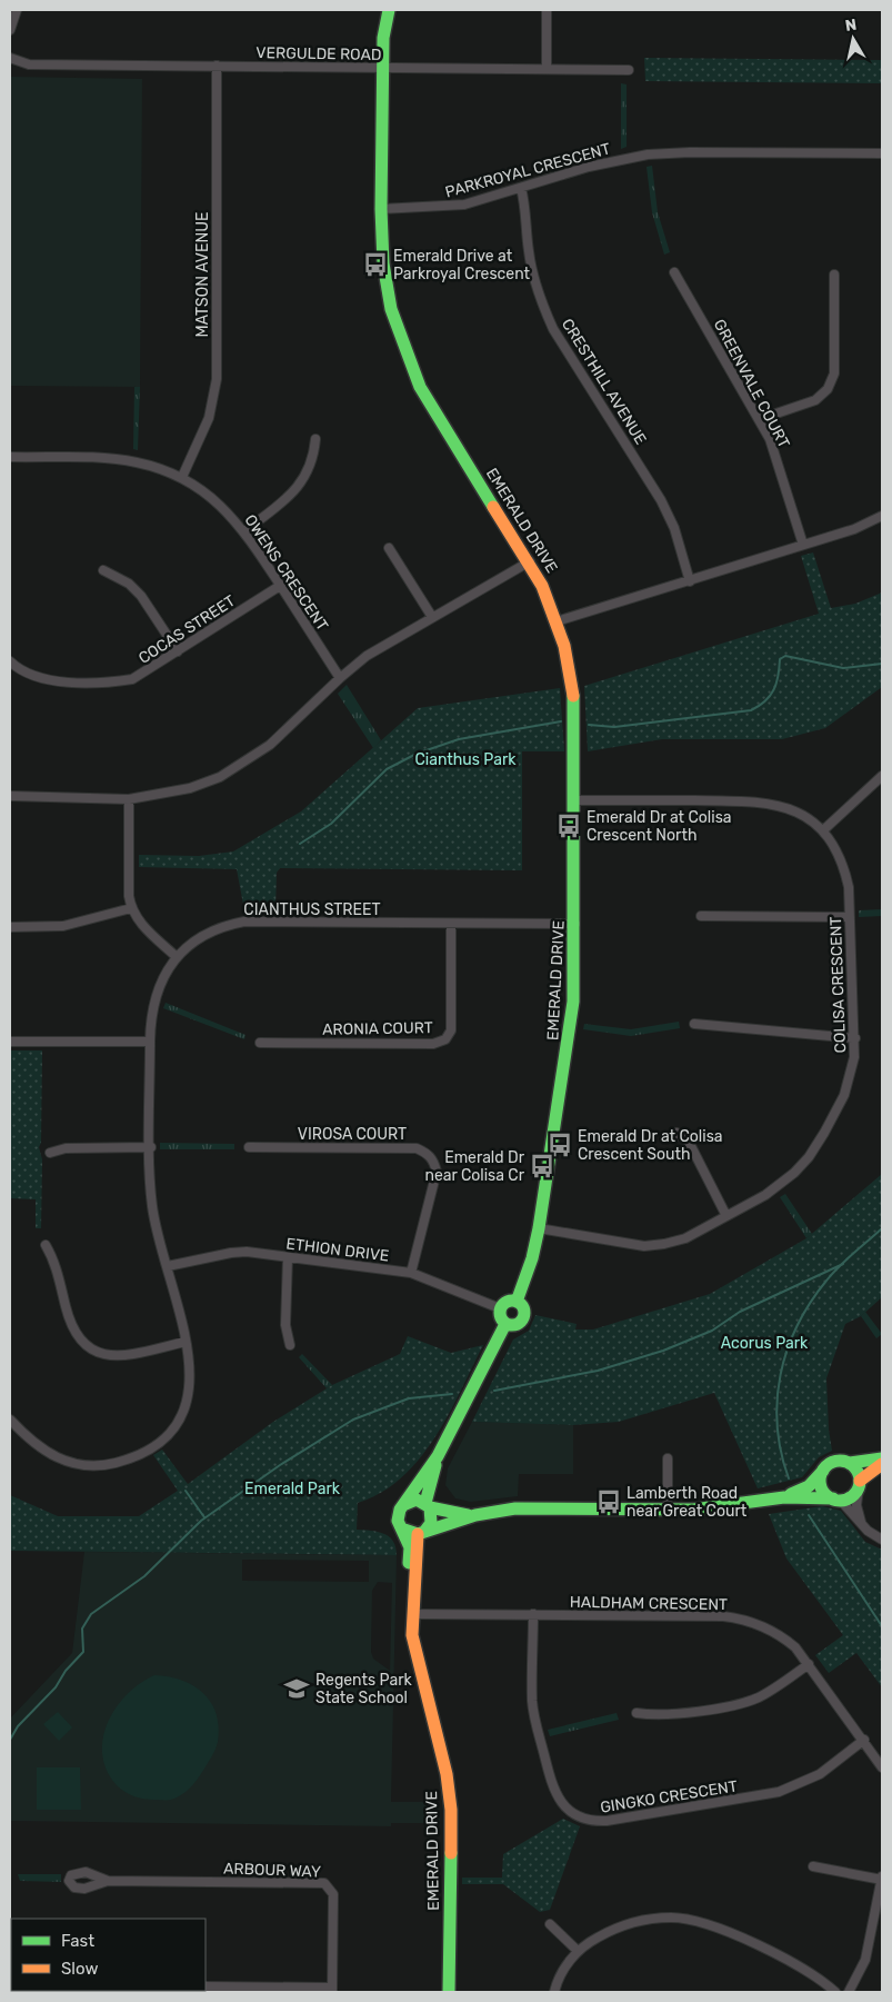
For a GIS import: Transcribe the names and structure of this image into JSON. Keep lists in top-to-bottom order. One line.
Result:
{"streets":{"main road":["EMERALD DRIVE"],"street":["VERGULDE ROAD","PARKROYAL CRESCENT","MATSON AVENUE","CRESTHILL AVENUE","GREENVALE COURT","OWENS CRESCENT","COCAS STREET","CIANTHUS STREET","COLISA CRESCENT","ARONIA COURT","VIROSA COURT","ETHION DRIVE","HALDHAM CRESCENT","GINGKO CRESCENT","ARBOUR WAY"]},"crossings":[["VERGULDE ROAD","MATSON AVENUE"],["VERGULDE ROAD","EMERALD DRIVE"],["PARKROYAL CRESCENT","CRESTHILL AVENUE"],["PARKROYAL CRESCENT","EMERALD DRIVE"],["MATSON AVENUE","OWENS CRESCENT"],["EMERALD DRIVE","CIANTHUS STREET"],["EMERALD DRIVE","COLISA CRESCENT"],["EMERALD DRIVE","ETHION DRIVE"],["EMERALD DRIVE","HALDHAM CRESCENT"],["OWENS CRESCENT","COCAS STREET"],["CIANTHUS STREET","ARONIA COURT"],["CIANTHUS STREET","ETHION DRIVE"],["VIROSA COURT","ETHION DRIVE"],["HALDHAM CRESCENT","GINGKO CRESCENT"]],"parks":["Cianthus Park","Acorus Park","Emerald Park"],"places":{"bus stop":["Emerald Drive at Parkroyal Crescent","Emerald Dr at Colisa Crescent North","Emerald Dr at Colisa Crescent South","Emerald Dr near Colisa Cr","Lamberth Road near Great Court"],"school or university":["Regents Park State School"]},"legend":["Fast","Slow"],"north":"top"}
